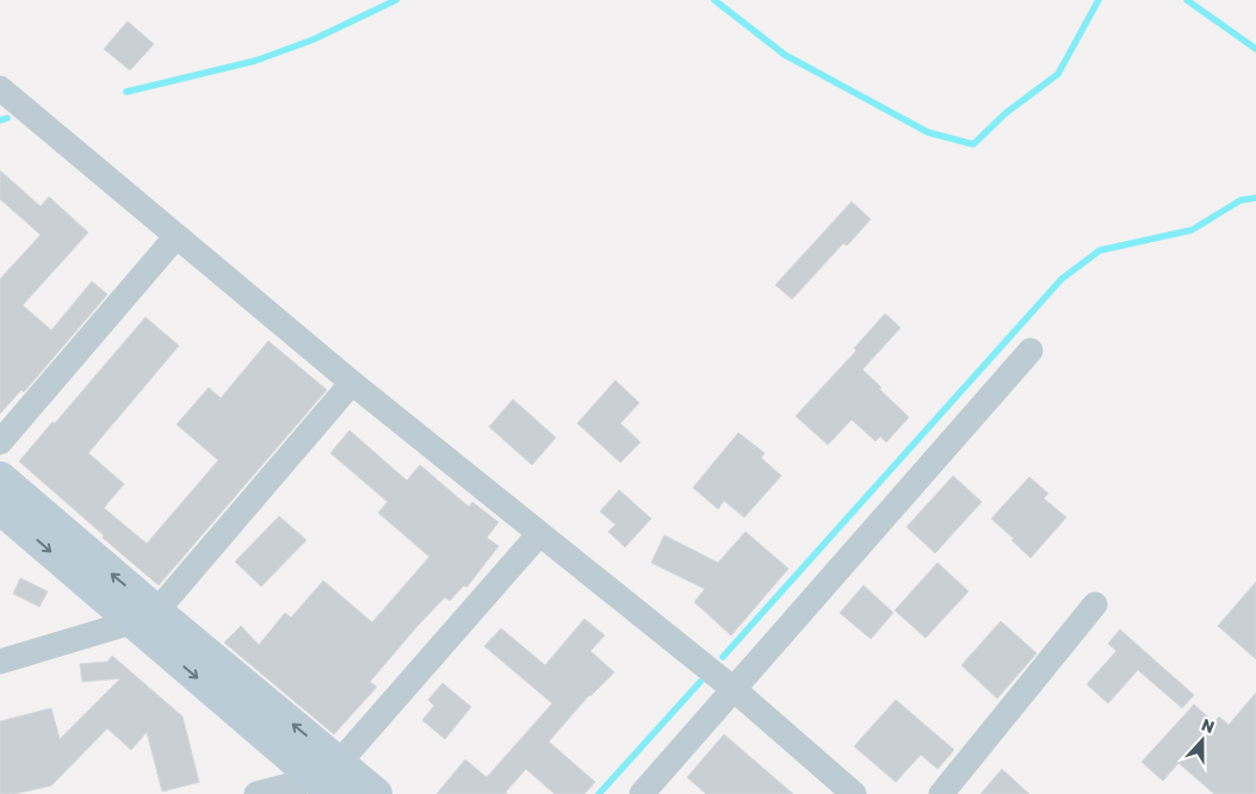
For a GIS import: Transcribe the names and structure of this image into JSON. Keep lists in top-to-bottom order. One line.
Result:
{"north":"top"}
